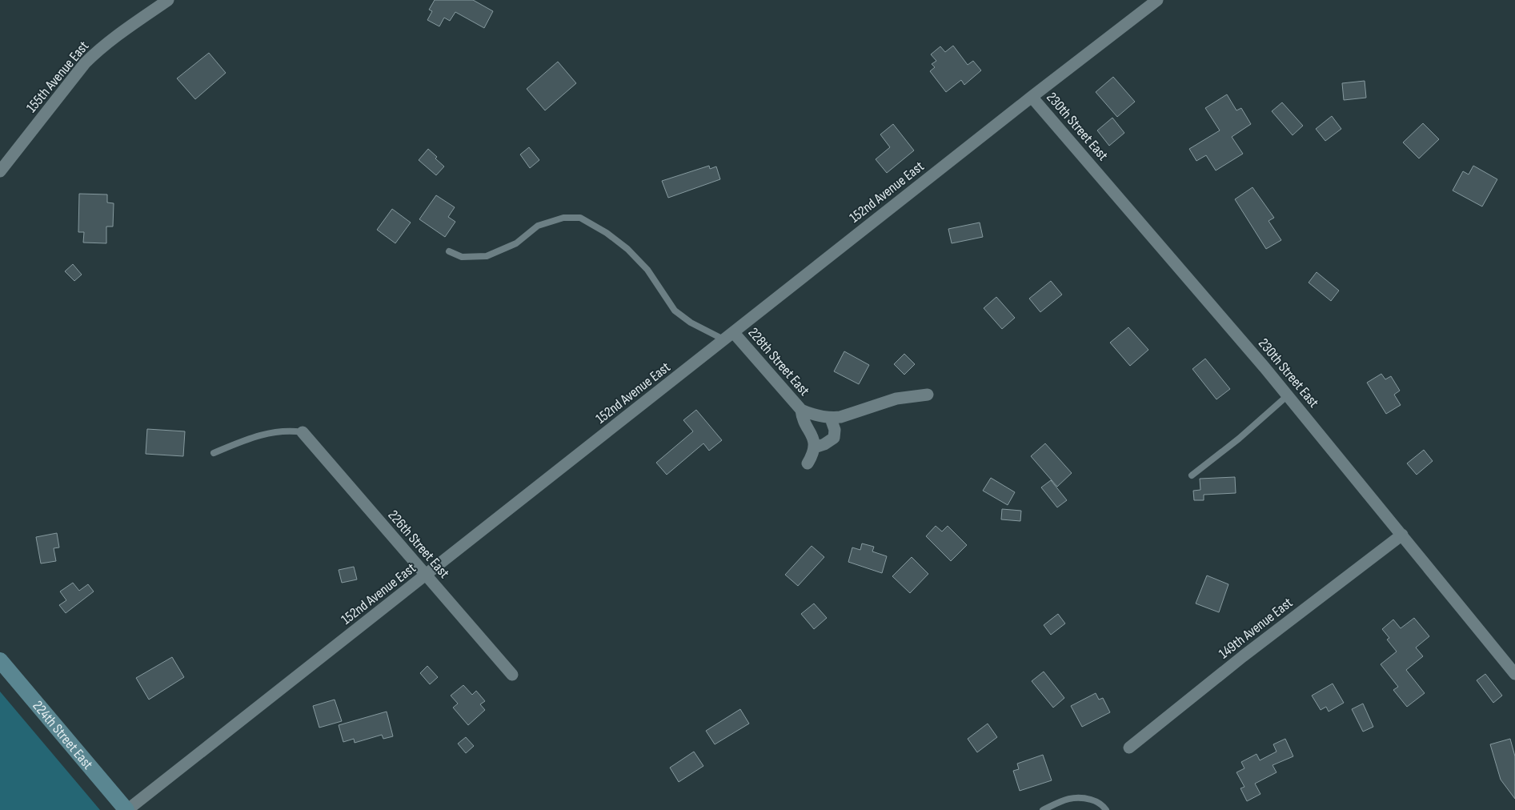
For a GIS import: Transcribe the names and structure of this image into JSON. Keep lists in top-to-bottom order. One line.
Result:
{"streets":{"street":["155th Avenue East","230th Street East","152nd Avenue East","228th Street East","226th Street East","149th Avenue East","224th Street East"]},"crossings":[["230th Street East","152nd Avenue East"],["230th Street East","149th Avenue East"],["152nd Avenue East","228th Street East"],["152nd Avenue East","226th Street East"],["152nd Avenue East","224th Street East"]]}
